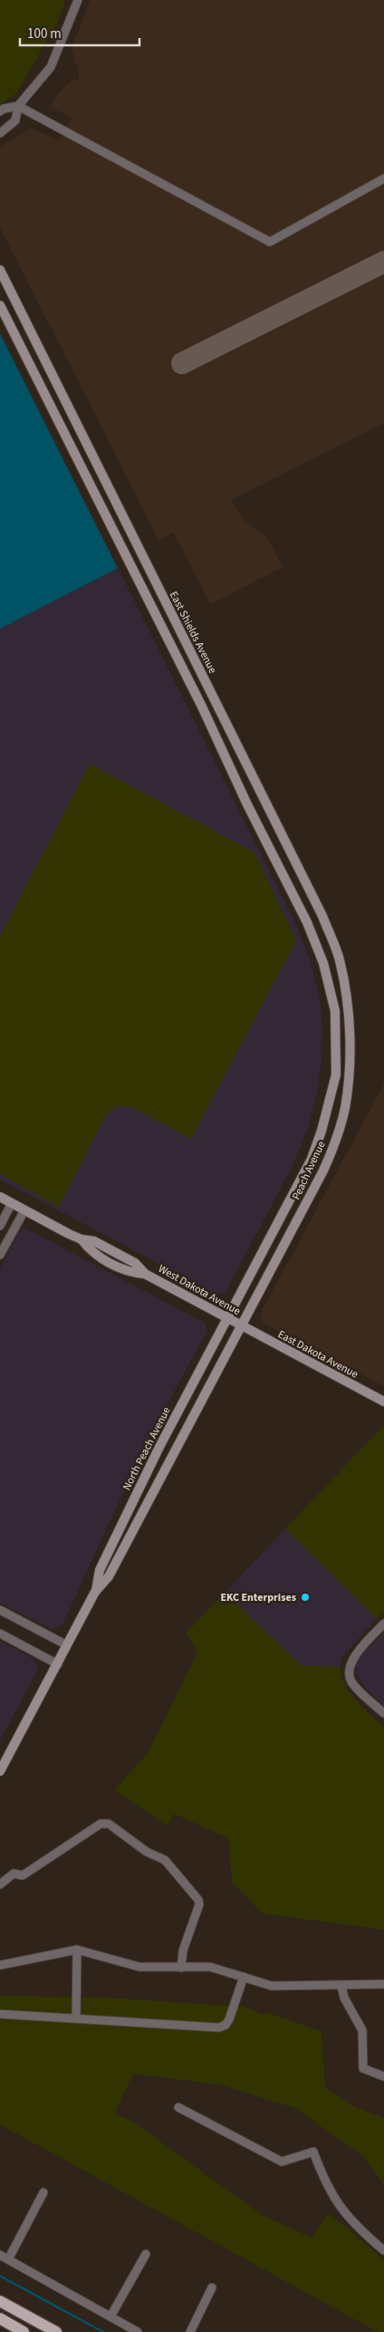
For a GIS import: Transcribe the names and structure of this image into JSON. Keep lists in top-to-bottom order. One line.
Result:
{"streets":{"main road":["East Shields Avenue","Peach Avenue","West Dakota Avenue","East Dakota Avenue","North Peach Avenue"]},"crossings":[["East Shields Avenue","Peach Avenue"],["Peach Avenue","West Dakota Avenue"],["Peach Avenue","East Dakota Avenue"],["Peach Avenue","North Peach Avenue"],["West Dakota Avenue","East Dakota Avenue"],["West Dakota Avenue","North Peach Avenue"],["East Dakota Avenue","North Peach Avenue"]],"places":["EKC Enterprises"],"scale_bar":"100 m"}
